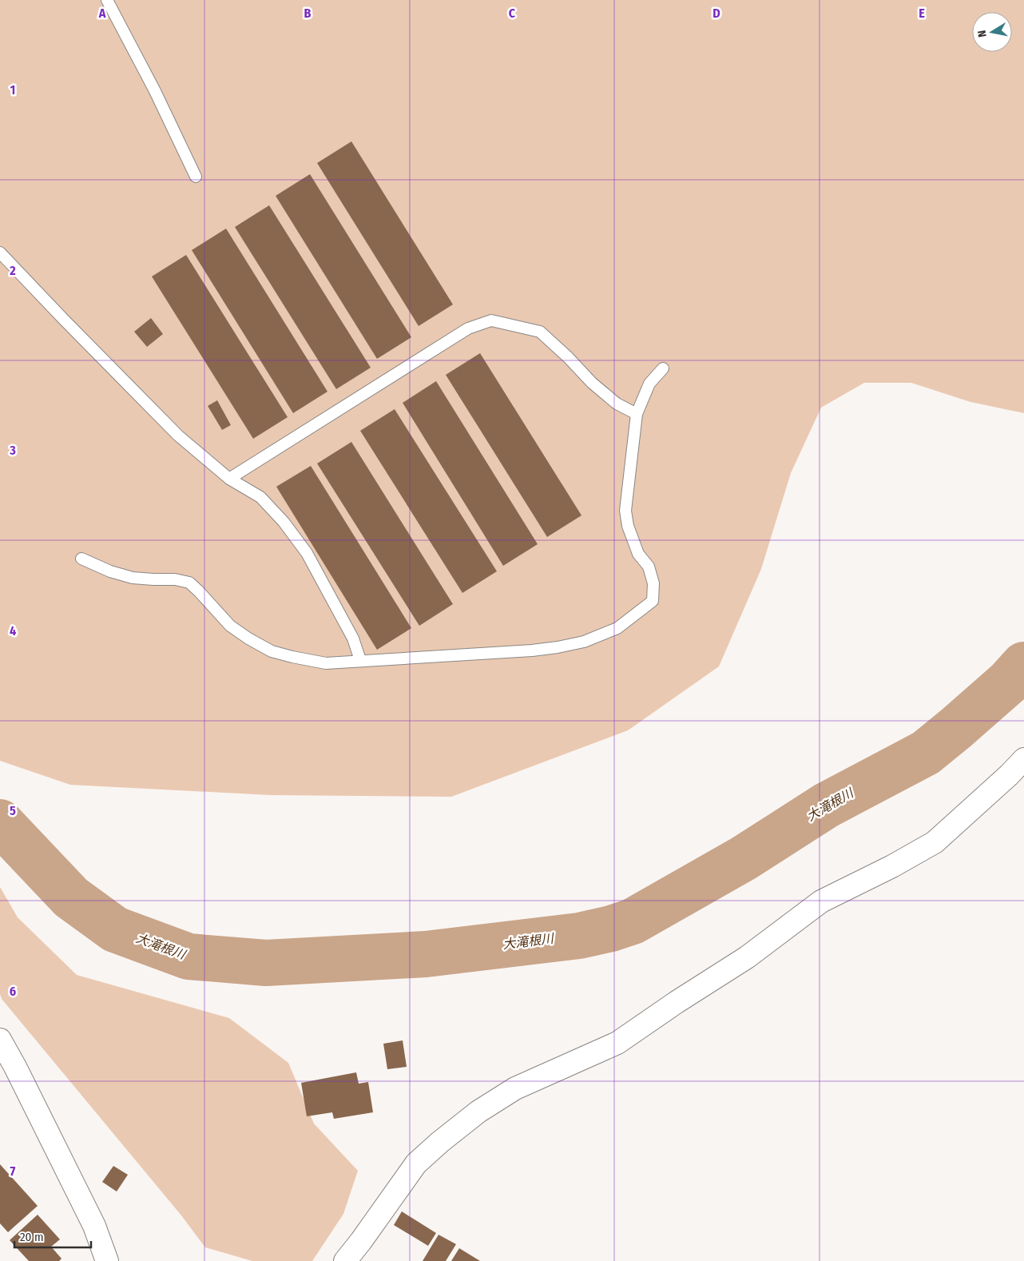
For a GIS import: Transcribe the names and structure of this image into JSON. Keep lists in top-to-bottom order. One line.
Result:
{"water":["大滝根川"],"scale_bar":"20 m","north":"left","grid":{"columns":["A","B","C","D","E"],"rows":["1","2","3","4","5","6","7"]}}
